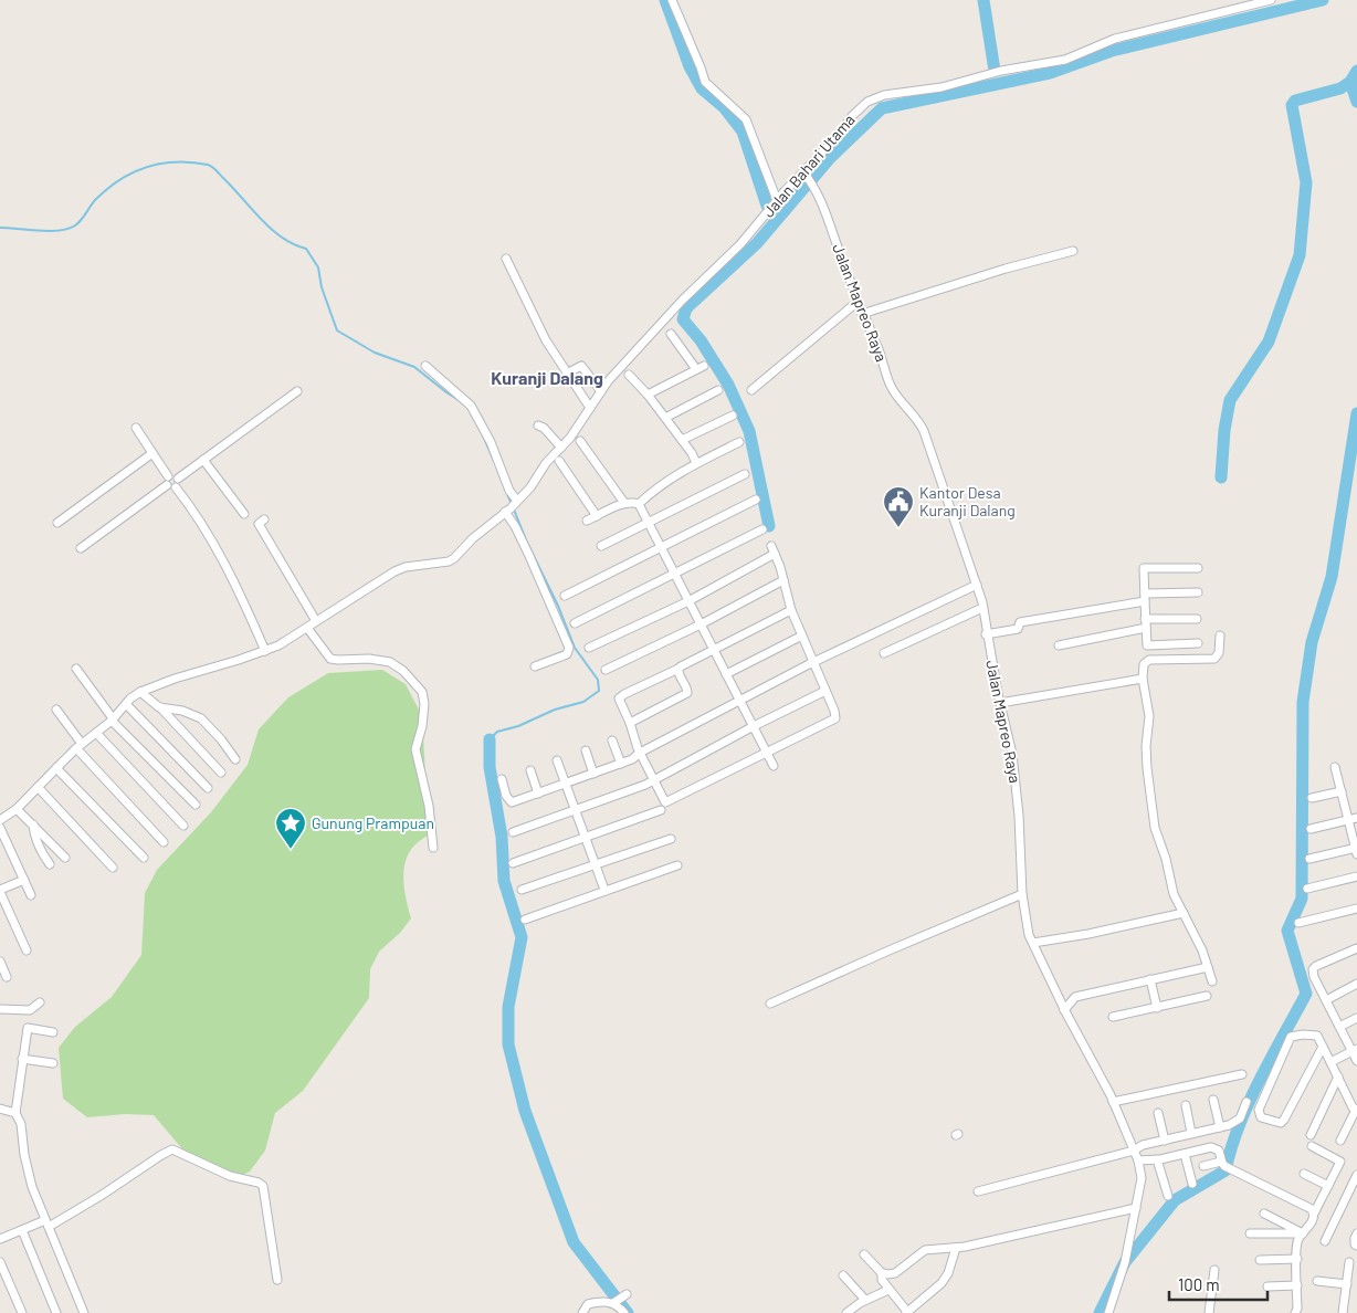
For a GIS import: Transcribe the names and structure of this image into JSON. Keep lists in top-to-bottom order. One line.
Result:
{"streets":{"street":["Jalan Bahari Utama","Jalan Mapreo Raya"]},"crossings":[["Jalan Bahari Utama","Jalan Mapreo Raya"]],"districts":["Kuranji Dalang"],"places":{"public building":["Kantor Desa Kuranji Dalang"],"place":["Gunung Prampuan"]},"scale_bar":"100 m"}
